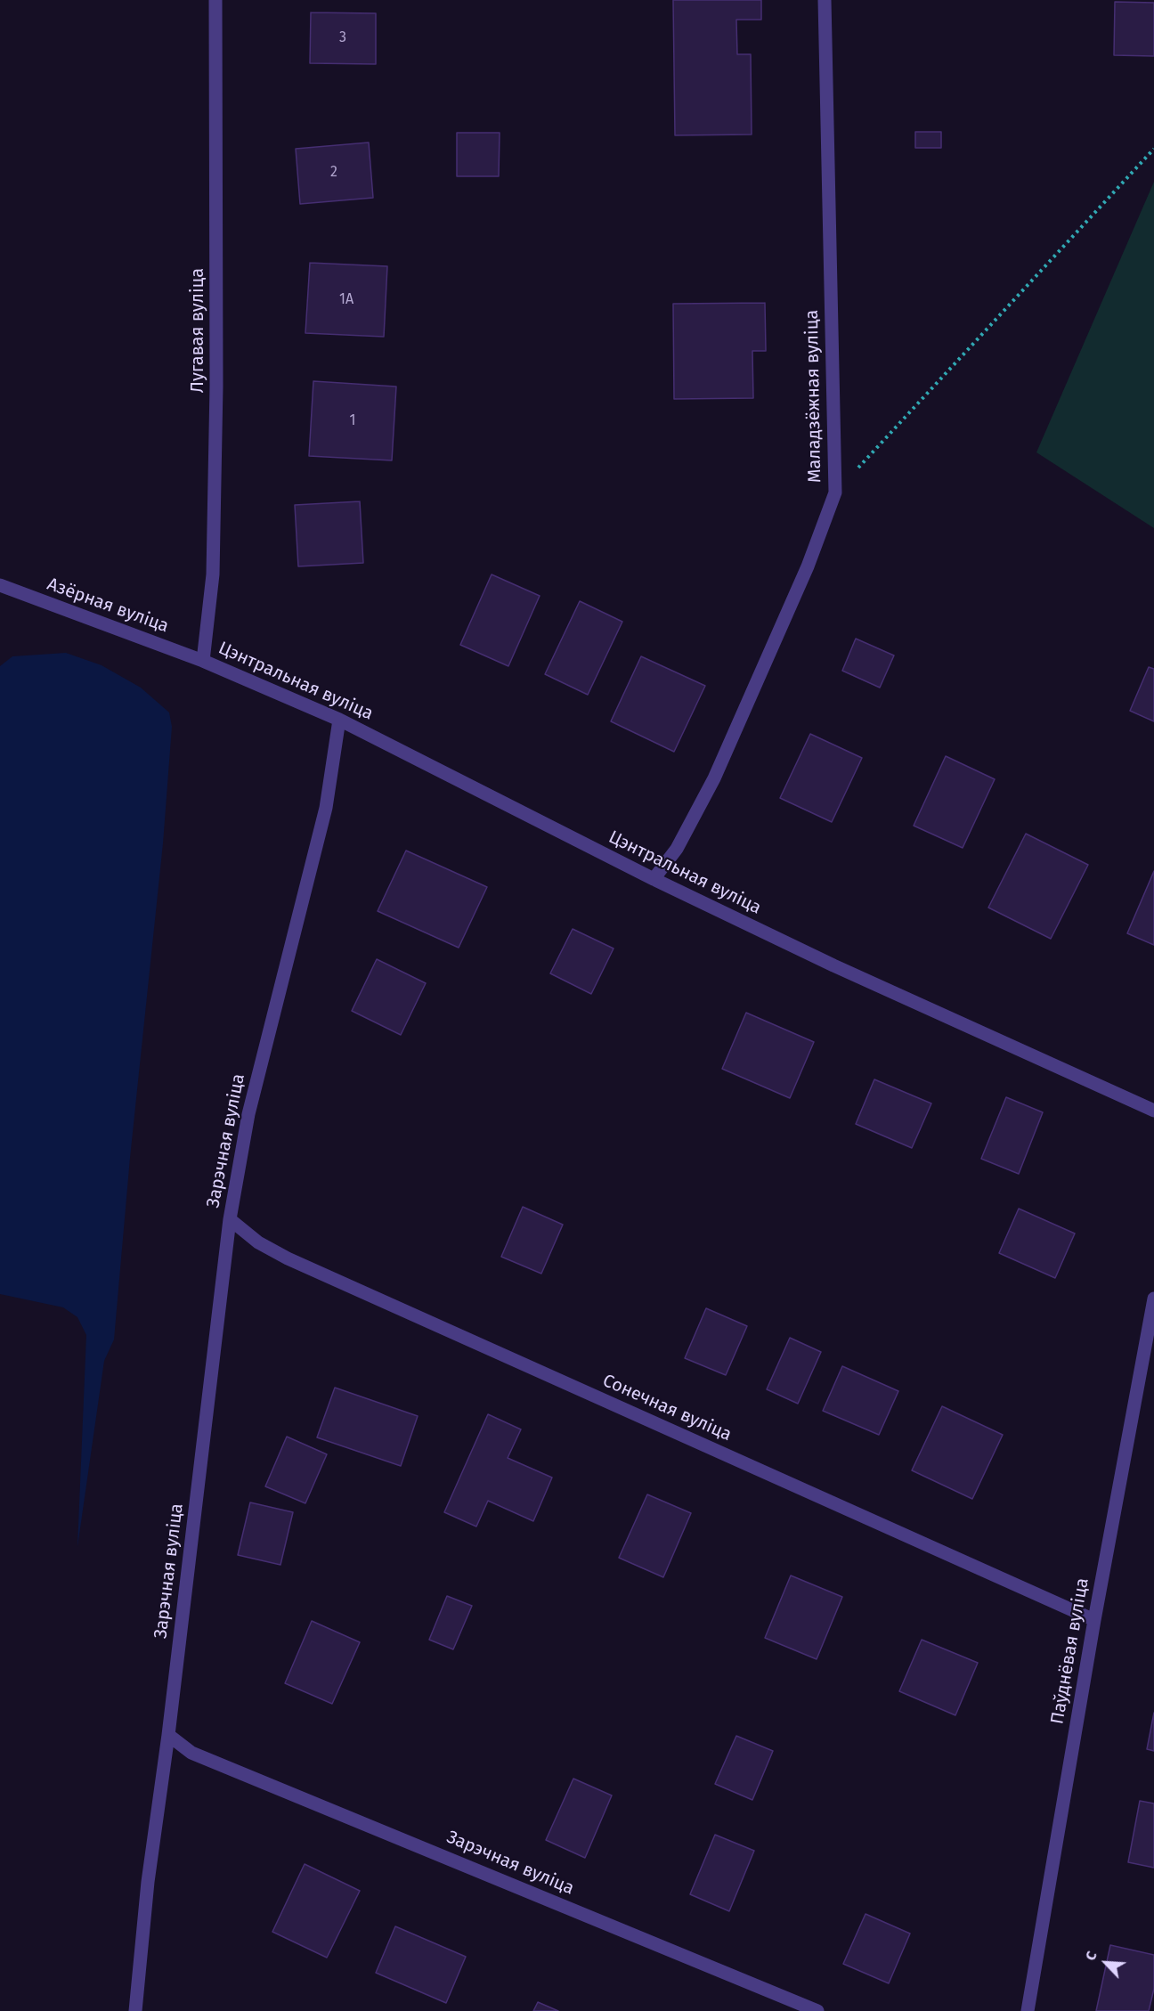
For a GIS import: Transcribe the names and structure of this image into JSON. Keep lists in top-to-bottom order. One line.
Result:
{"streets":{"street":["Лугавая вуліца","Маладзёжная вуліца","Азёрная вуліца","Цэнтральная вуліца","Зарэчная вуліца","Сонечная вуліца","Паўднёвая вуліца"]},"crossings":[["Лугавая вуліца","Азёрная вуліца"],["Лугавая вуліца","Цэнтральная вуліца"],["Маладзёжная вуліца","Цэнтральная вуліца"],["Азёрная вуліца","Цэнтральная вуліца"],["Цэнтральная вуліца","Зарэчная вуліца"],["Зарэчная вуліца","Сонечная вуліца"],["Сонечная вуліца","Паўднёвая вуліца"]],"house_numbers":["3","2","1А","1"],"north":"top left"}
